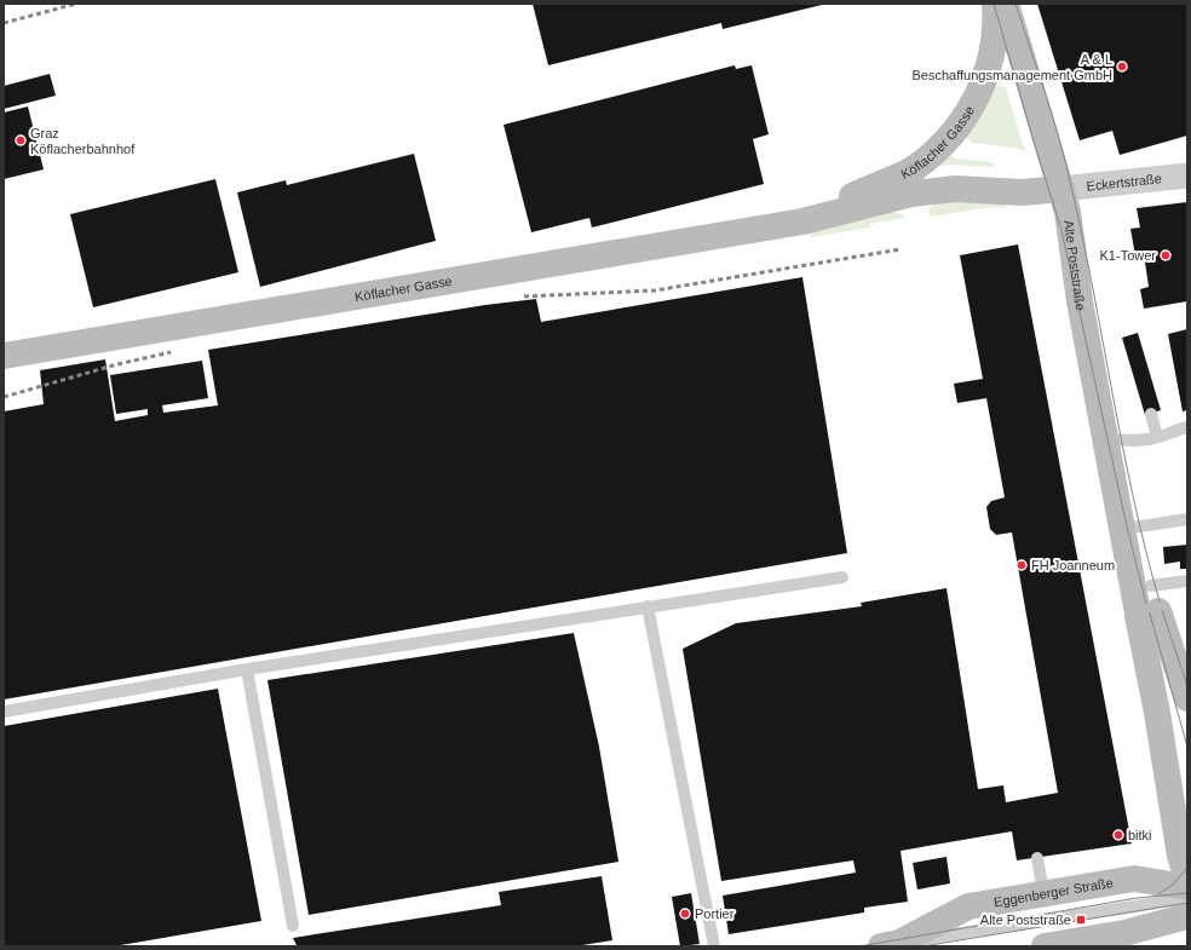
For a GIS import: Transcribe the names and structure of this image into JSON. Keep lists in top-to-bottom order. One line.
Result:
{"streets":{"main road":["Köflacher Gasse","Alte Poststraße","Eggenberger Straße"],"street":["Eckertstraße"]},"crossings":[["Köflacher Gasse","Eckertstraße"],["Köflacher Gasse","Alte Poststraße"],["Eckertstraße","Alte Poststraße"]],"places":{"other":["A & L Beschaffungsmanagement GmbH","Graz Köflacherbahnhof","K1-Tower","FH Joanneum","bitki","Portier"],"transit":["Alte Poststraße"]}}
